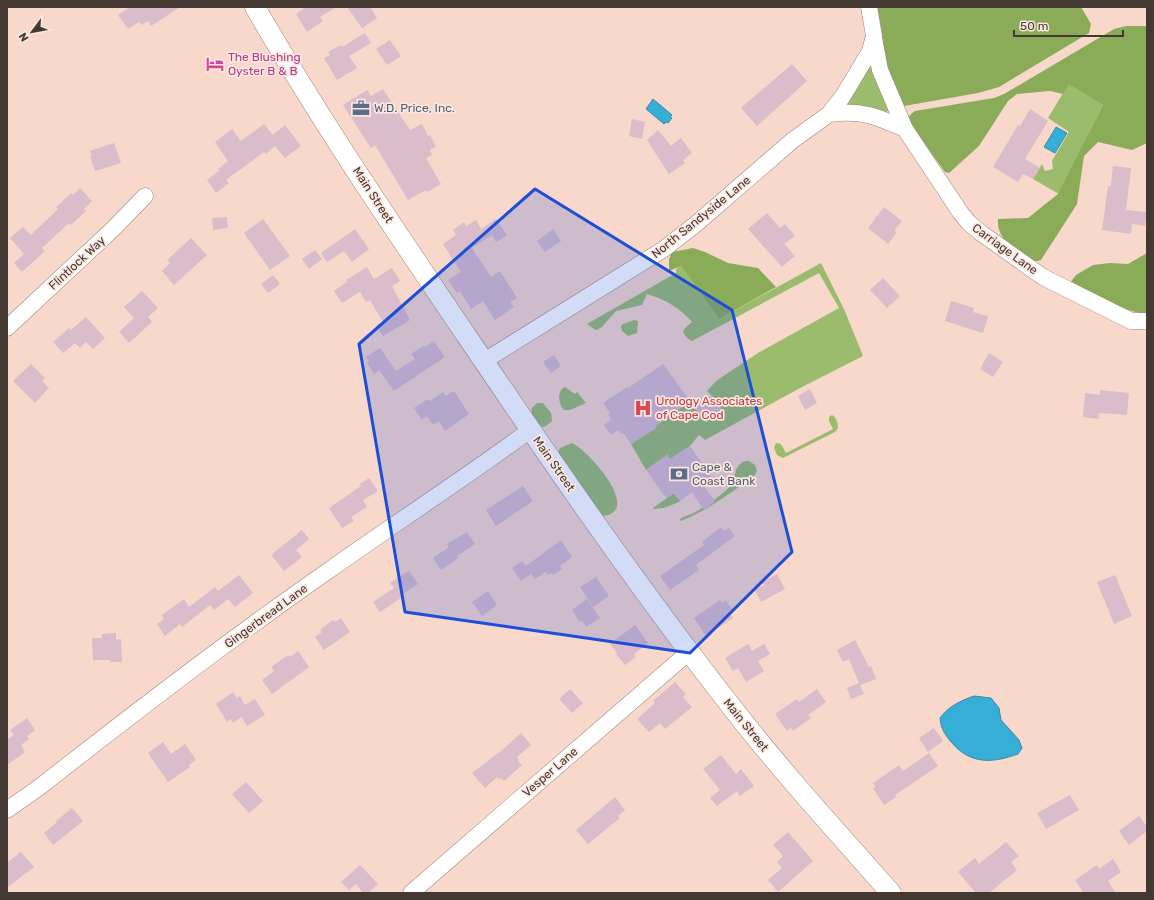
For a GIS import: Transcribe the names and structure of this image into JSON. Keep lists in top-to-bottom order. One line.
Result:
{"streets":{"main road":["Main Street"],"street":["North Sandyside Lane","Carriage Lane","Flintlock Way","Gingerbread Lane","Vesper Lane"]},"crossings":[["Main Street","North Sandyside Lane"],["Main Street","Gingerbread Lane"],["Main Street","Vesper Lane"],["North Sandyside Lane","Carriage Lane"]],"places":{"hotel":["The Blushing Oyster B & B"],"office":["W.D. Price, Inc."],"hospital":["Urology Associates of Cape Cod"],"bank":["Cape & Coast Bank"]},"scale_bar":"50 m","north":"bottom left"}
